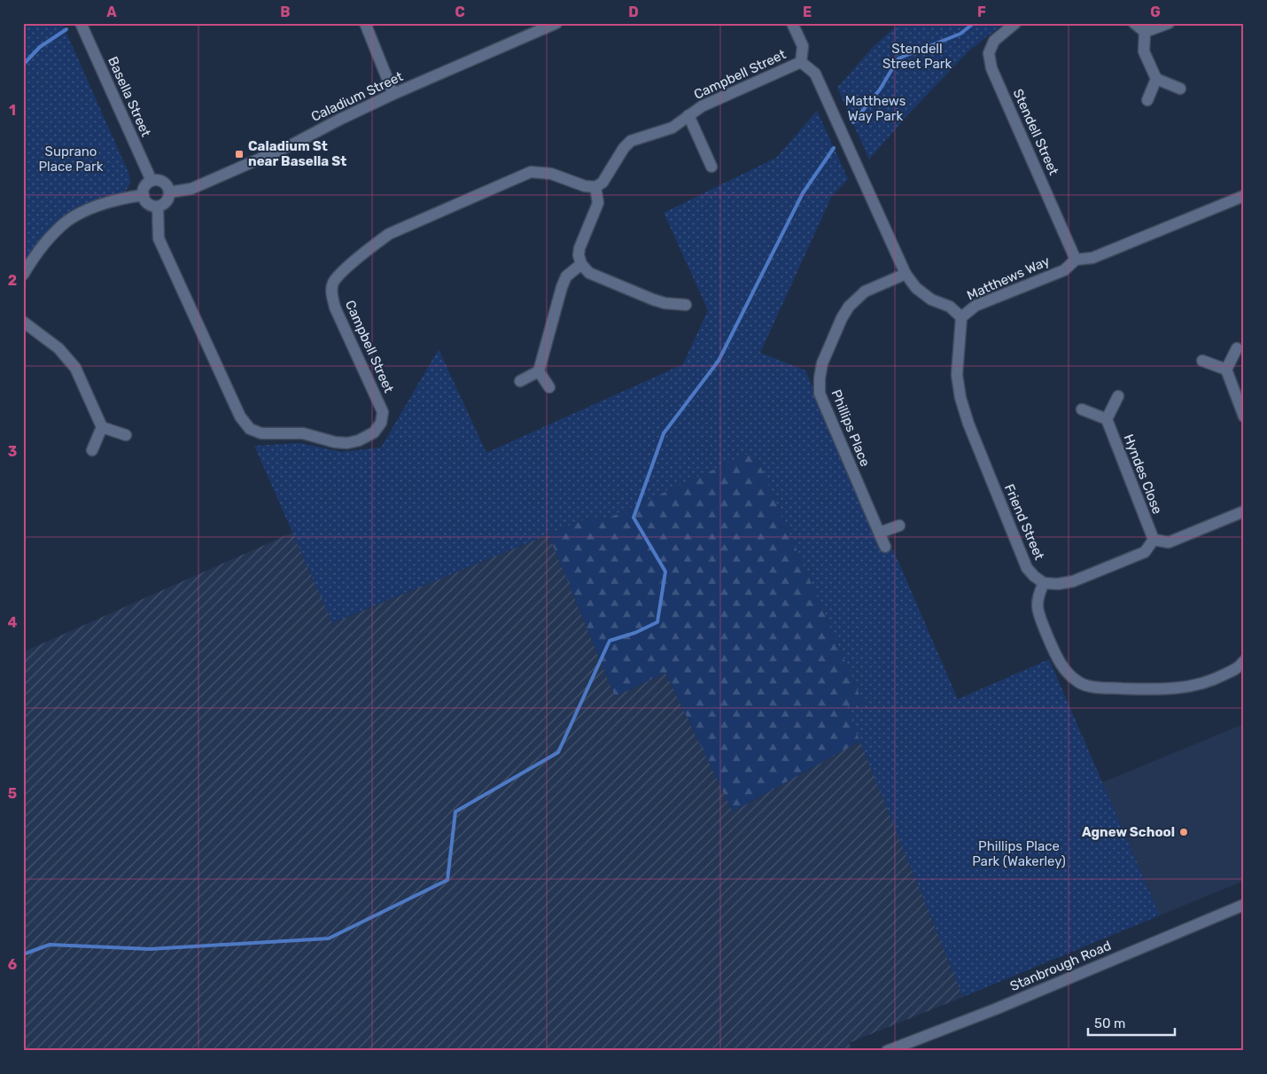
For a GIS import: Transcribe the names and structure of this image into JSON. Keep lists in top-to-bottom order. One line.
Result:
{"streets":{"street":["Campbell Street","Basella Street","Caladium Street","Stendell Street","Matthews Way","Phillips Place","Hyndes Close","Friend Street","Stanbrough Road"]},"crossings":[["Campbell Street","Basella Street"],["Campbell Street","Caladium Street"],["Campbell Street","Matthews Way"],["Basella Street","Caladium Street"],["Stendell Street","Matthews Way"],["Matthews Way","Phillips Place"],["Matthews Way","Friend Street"]],"parks":["Stendell Street Park","Matthews Way Park","Suprano Place Park","Phillips Place Park (Wakerley)"],"places":{"transit":["Caladium St near Basella St"],"other":["Agnew School"]},"scale_bar":"50 m","grid":{"columns":["A","B","C","D","E","F","G"],"rows":["1","2","3","4","5","6"]}}
